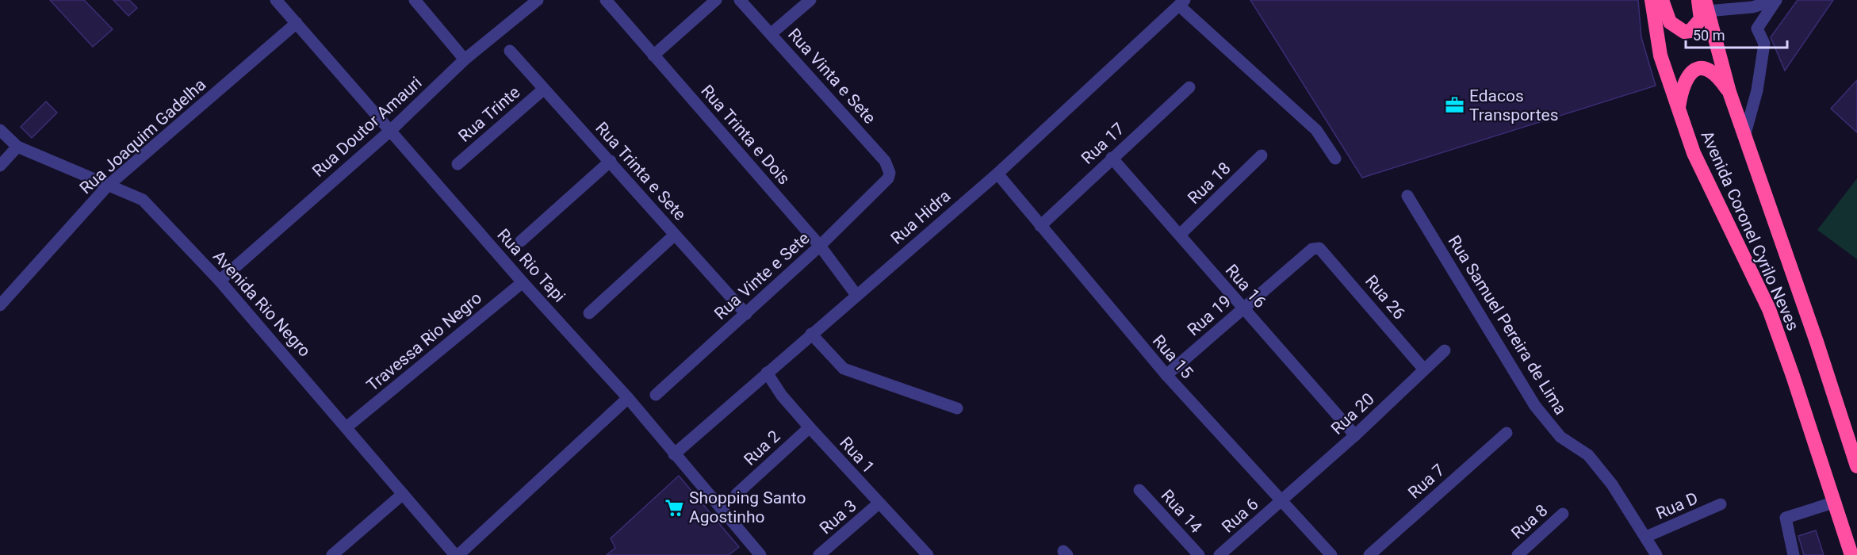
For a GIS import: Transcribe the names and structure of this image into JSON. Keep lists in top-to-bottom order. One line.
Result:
{"streets":{"highway":["Avenida Coronel Cyrilo Neves"],"street":["Rua Vinta e Sete","Rua Trinte","Rua Doutor Amauri","Rua Trinta e Dois","Rua Joaquim Gadelha","Rua 17","Rua Trinta e Sete","Rua 18","Rua Hidra","Rua Rio Tapi","Rua Vinte e Sete","Rua 16","Rua 26","Avenida Rio Negro","Rua 19","Rua Samuel Pereira de Lima","Travessa Rio Negro","Rua 15","Rua 20","Rua 2","Rua 1","Rua 7","Rua D","Rua 14","Rua 6","Rua 3","Rua 8"]},"crossings":[["Rua Vinta e Sete","Rua Vinte e Sete"],["Rua Trinte","Rua Trinta e Sete"],["Rua Doutor Amauri","Rua Rio Tapi"],["Rua Doutor Amauri","Avenida Rio Negro"],["Rua Trinta e Dois","Rua Hidra"],["Rua Trinta e Dois","Rua Vinte e Sete"],["Rua Joaquim Gadelha","Rua Rio Tapi"],["Rua Joaquim Gadelha","Avenida Rio Negro"],["Rua 17","Rua 16"],["Rua 17","Rua 15"],["Rua Trinta e Sete","Rua Vinte e Sete"],["Rua 18","Rua 16"],["Rua Hidra","Rua Rio Tapi"],["Rua Hidra","Rua 15"],["Rua Hidra","Rua 1"],["Rua Rio Tapi","Travessa Rio Negro"],["Rua 16","Rua 19"],["Rua 16","Rua 20"],["Rua 26","Rua 19"],["Rua 26","Rua 20"],["Avenida Rio Negro","Travessa Rio Negro"],["Rua 19","Rua 15"],["Rua Samuel Pereira de Lima","Rua D"],["Rua 15","Rua 20"],["Rua 15","Rua 6"],["Rua 20","Rua 6"],["Rua 2","Rua 1"],["Rua 1","Rua 3"]],"places":{"office":["Edacos Transportes"],"supermarket":["Shopping Santo Agostinho"]},"scale_bar":"50 m"}
